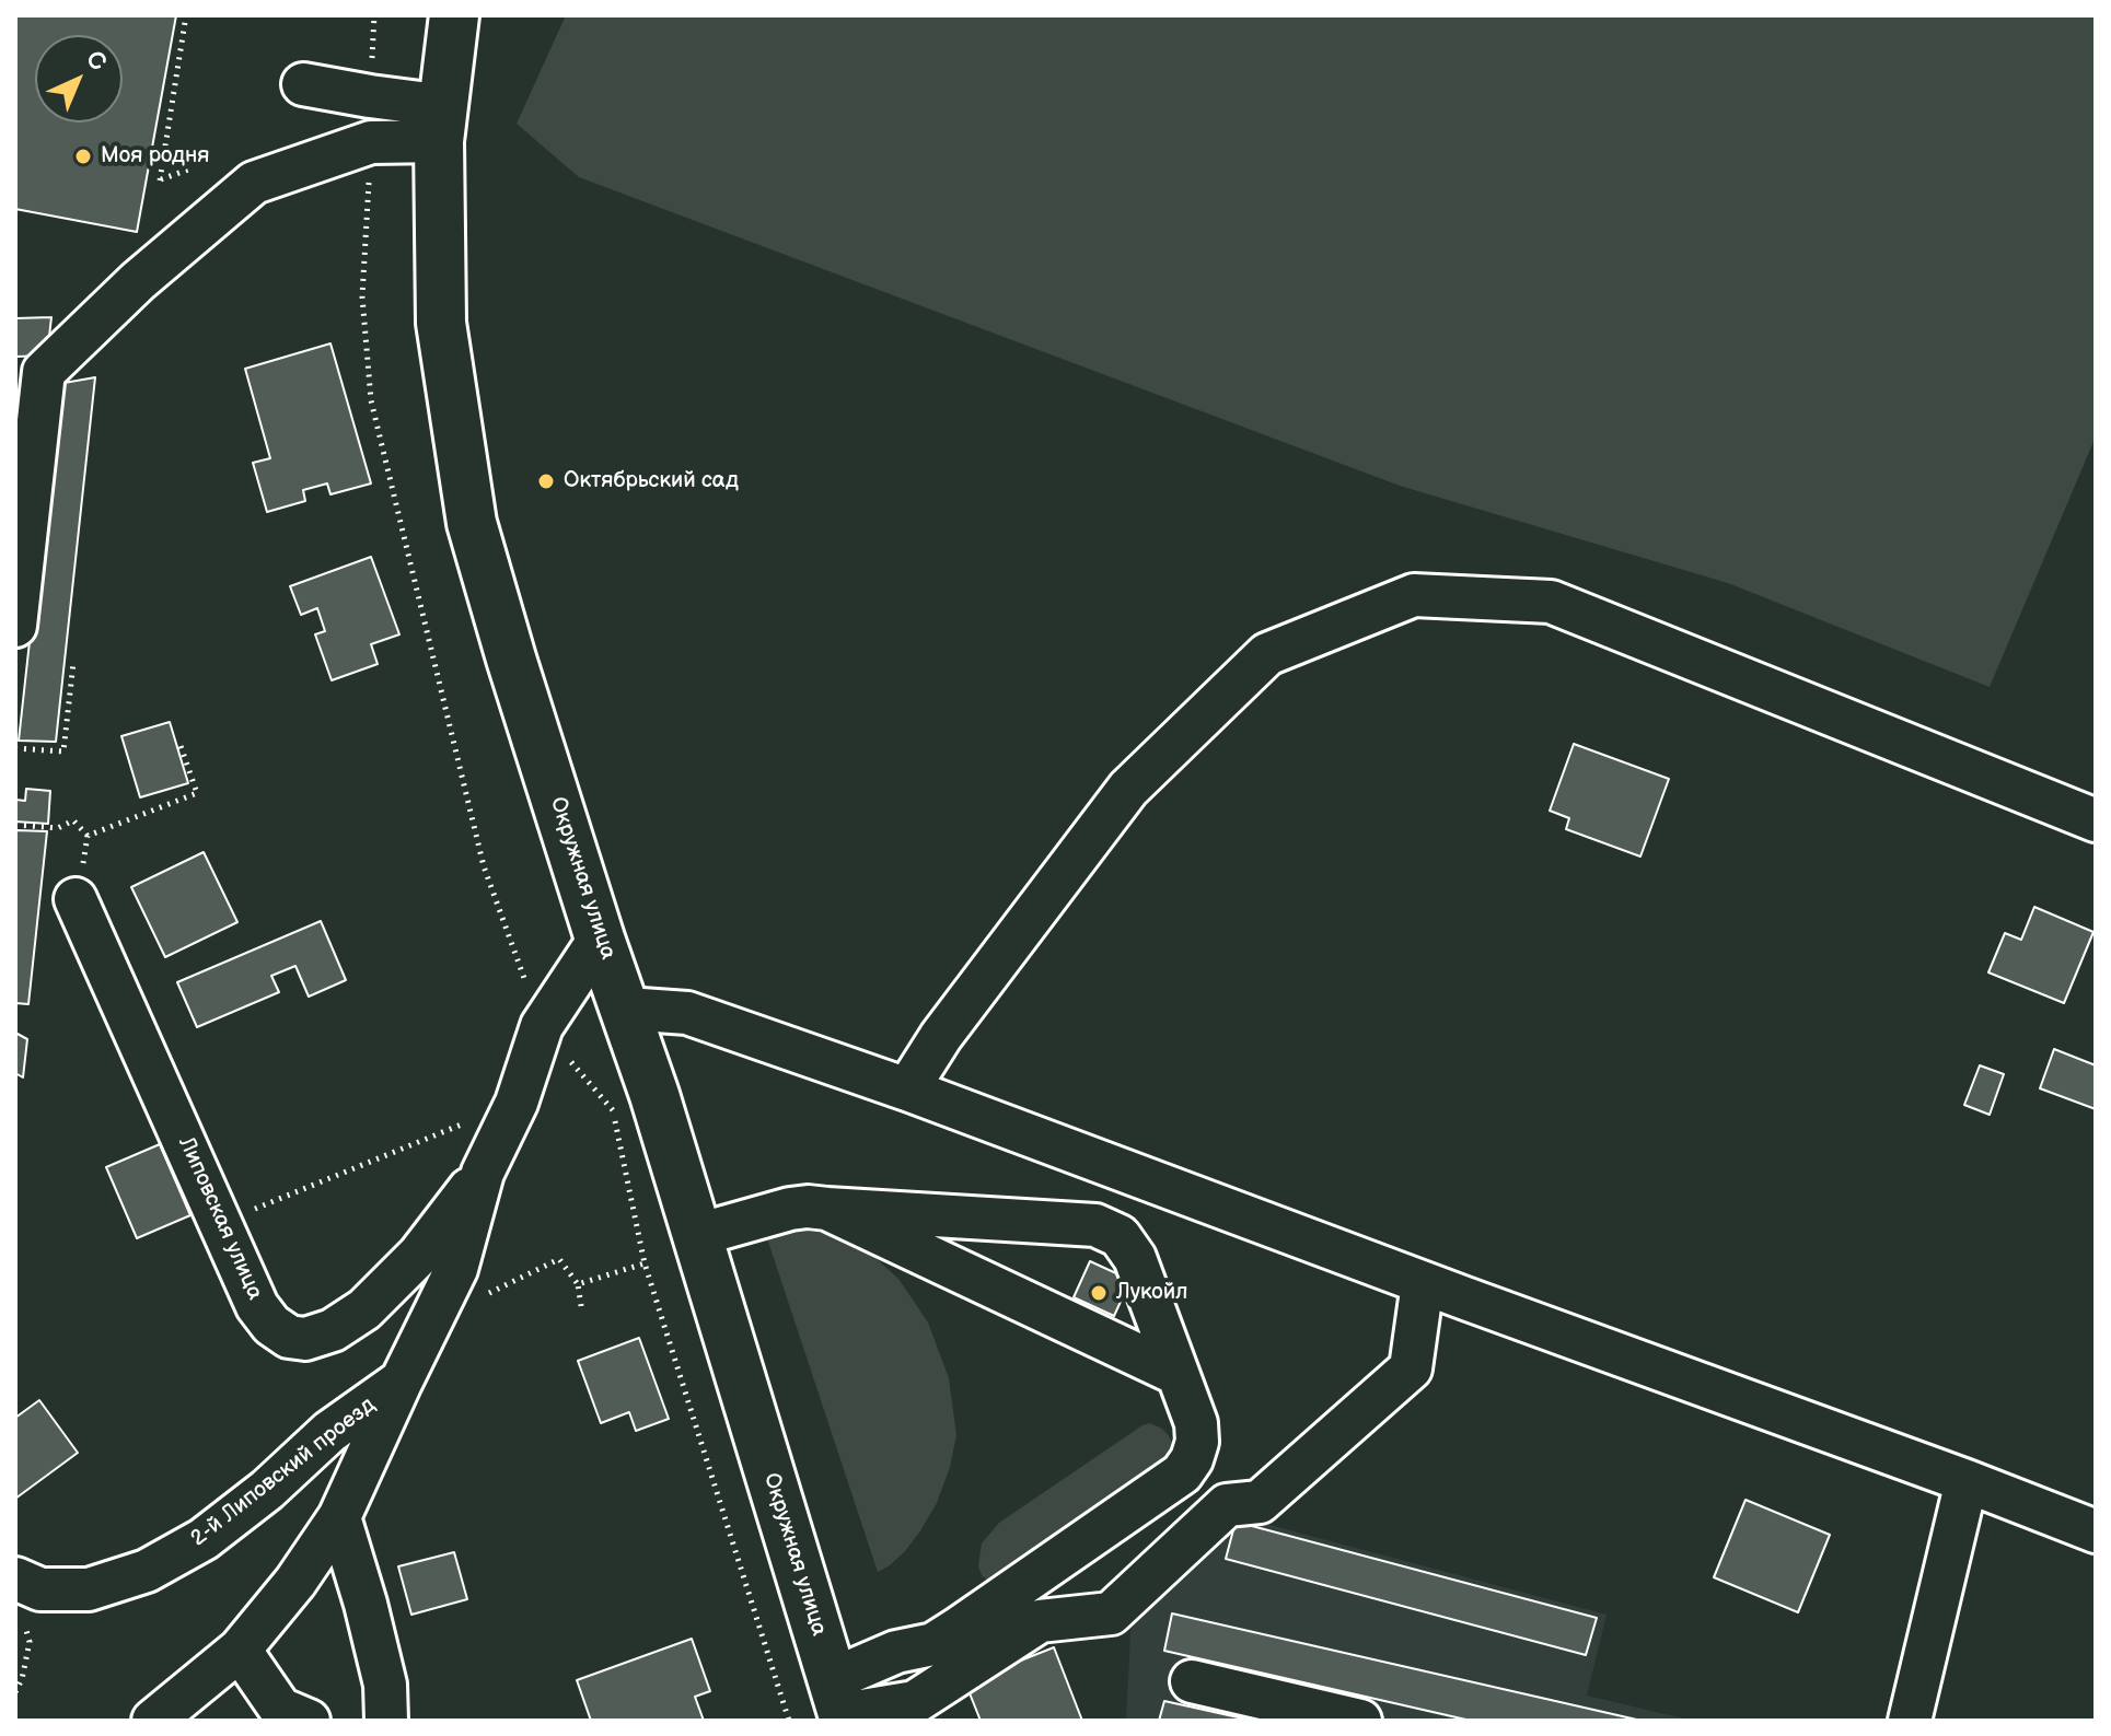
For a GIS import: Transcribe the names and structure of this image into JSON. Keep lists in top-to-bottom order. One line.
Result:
{"streets":{"main road":["Окружная улица"],"street":["Липовская улица","2-й Липовский проезд"]},"places":["Моя родня","Октябрьский сад","Лукойл"],"north":"top right"}
